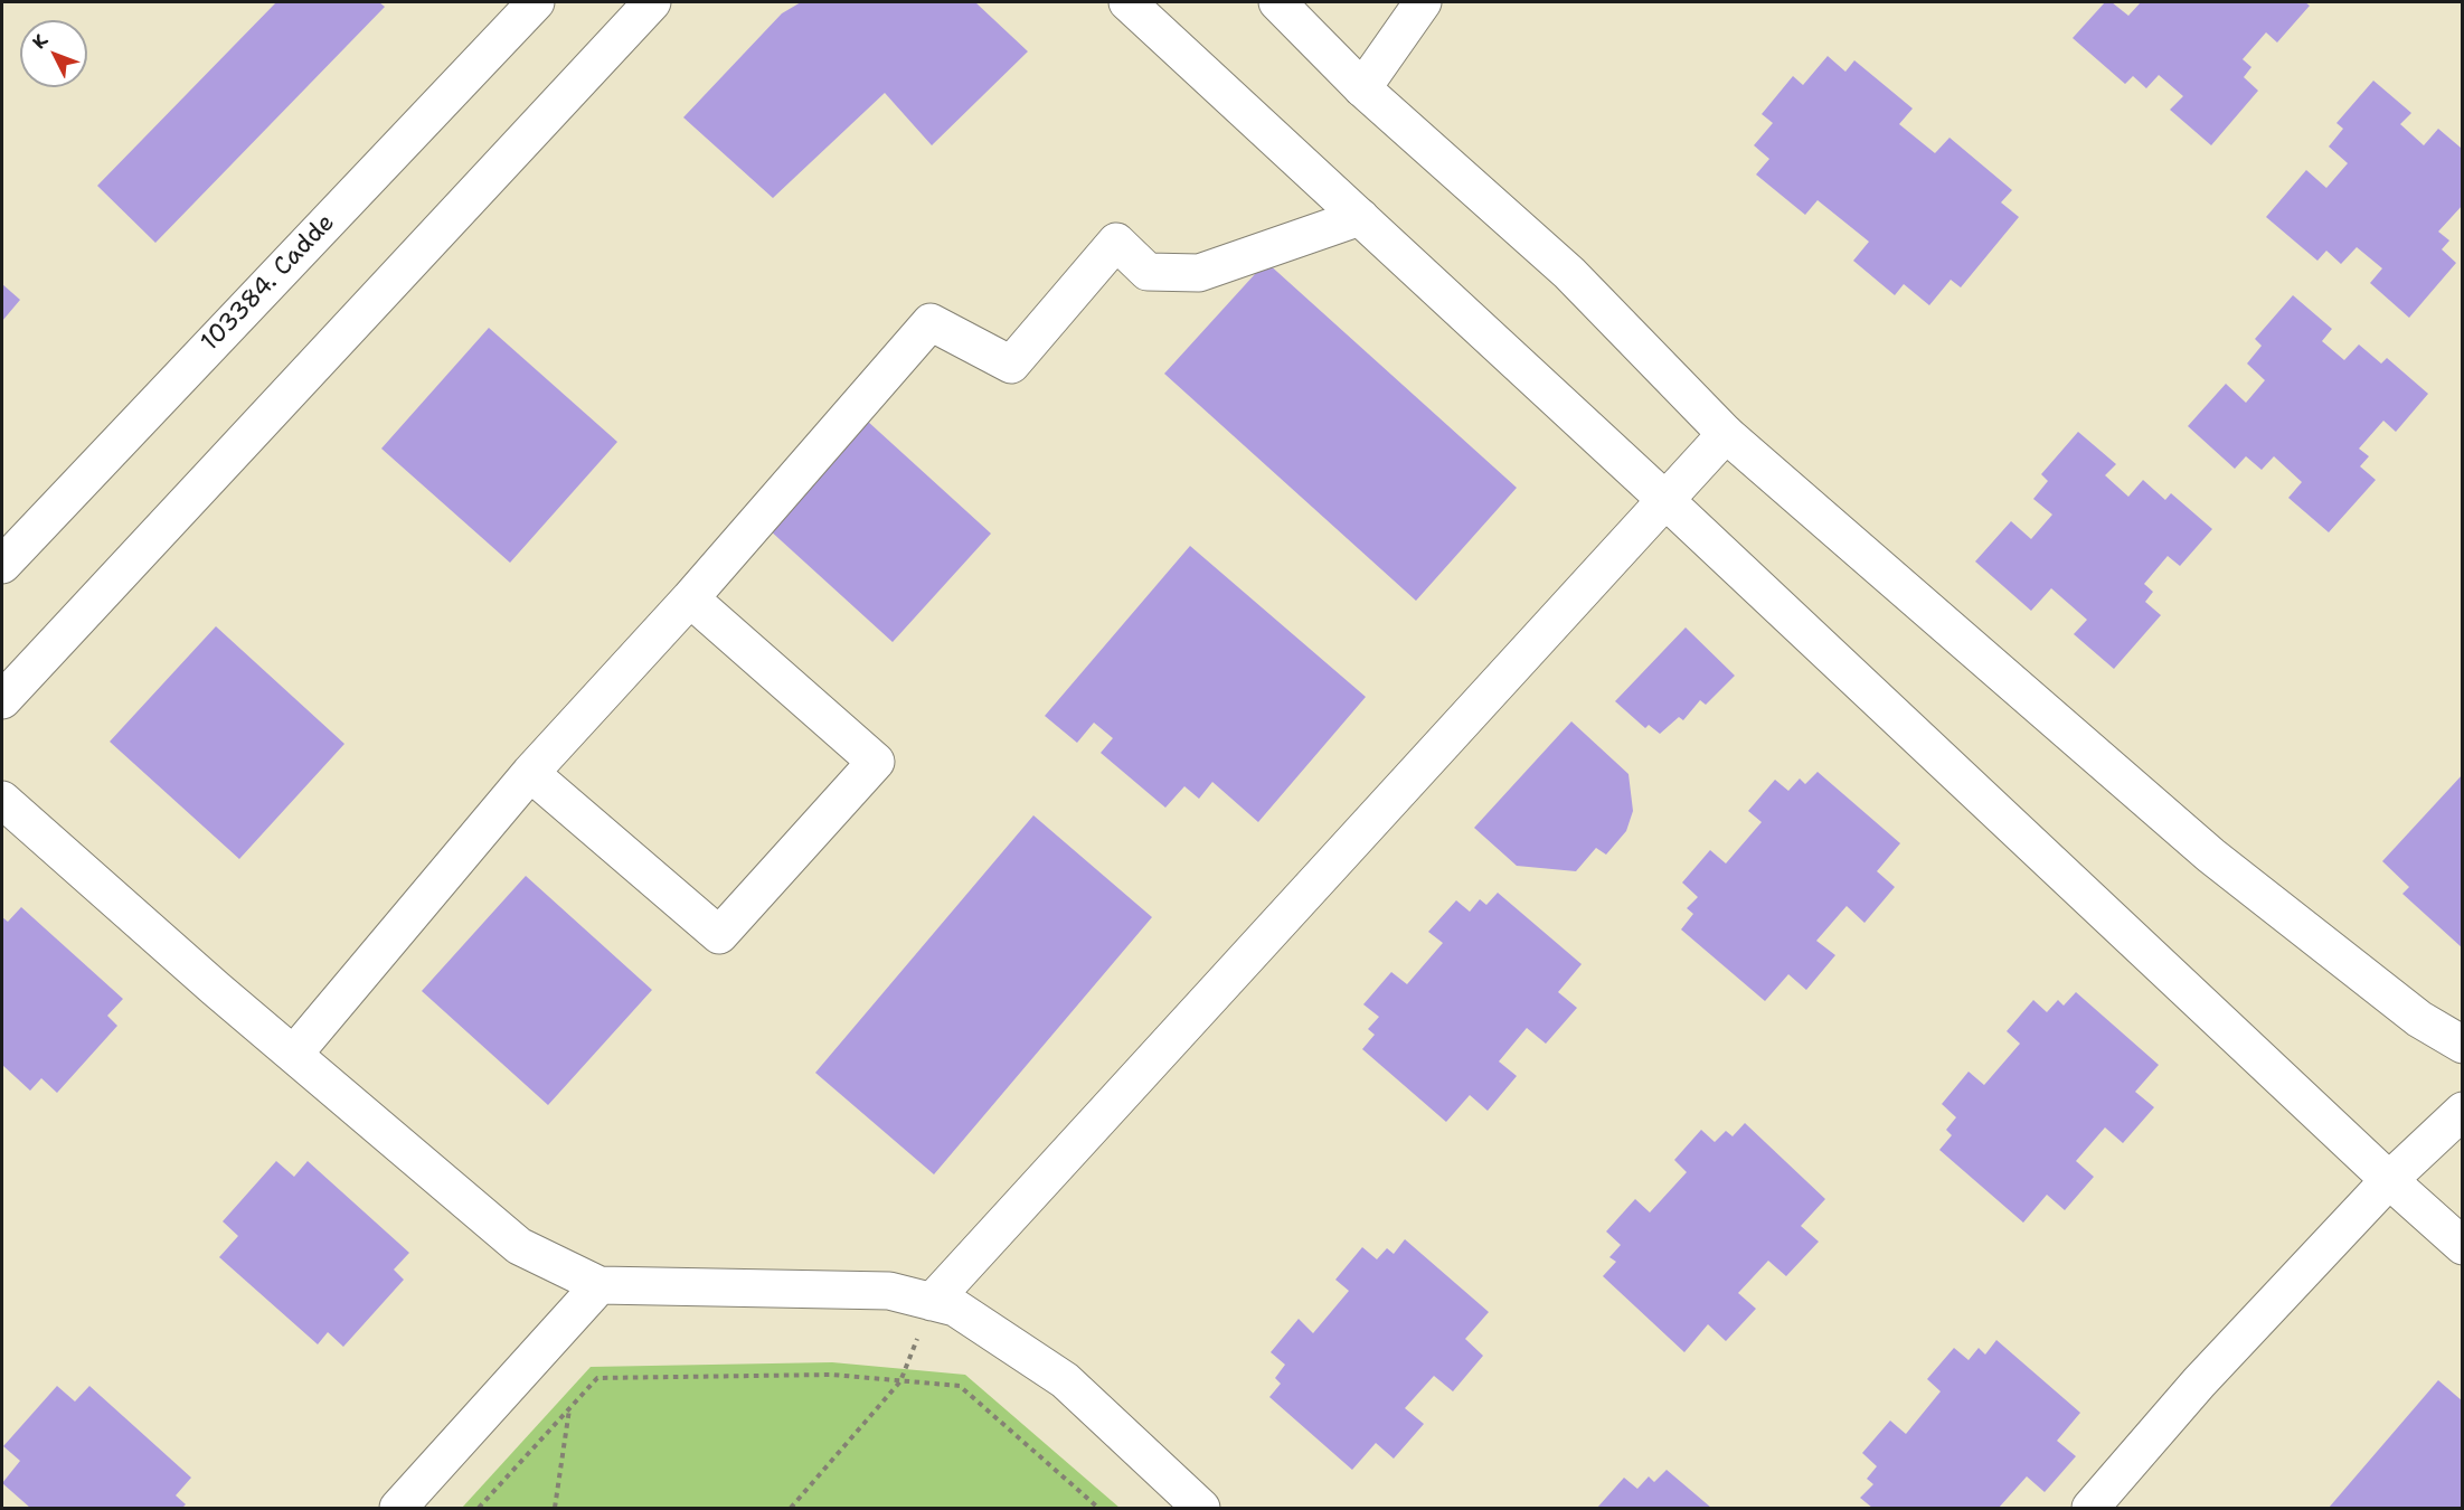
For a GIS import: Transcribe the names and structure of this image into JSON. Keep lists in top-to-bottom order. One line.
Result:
{"streets":{"street":["103384. Cadde"]},"north":"top left"}
